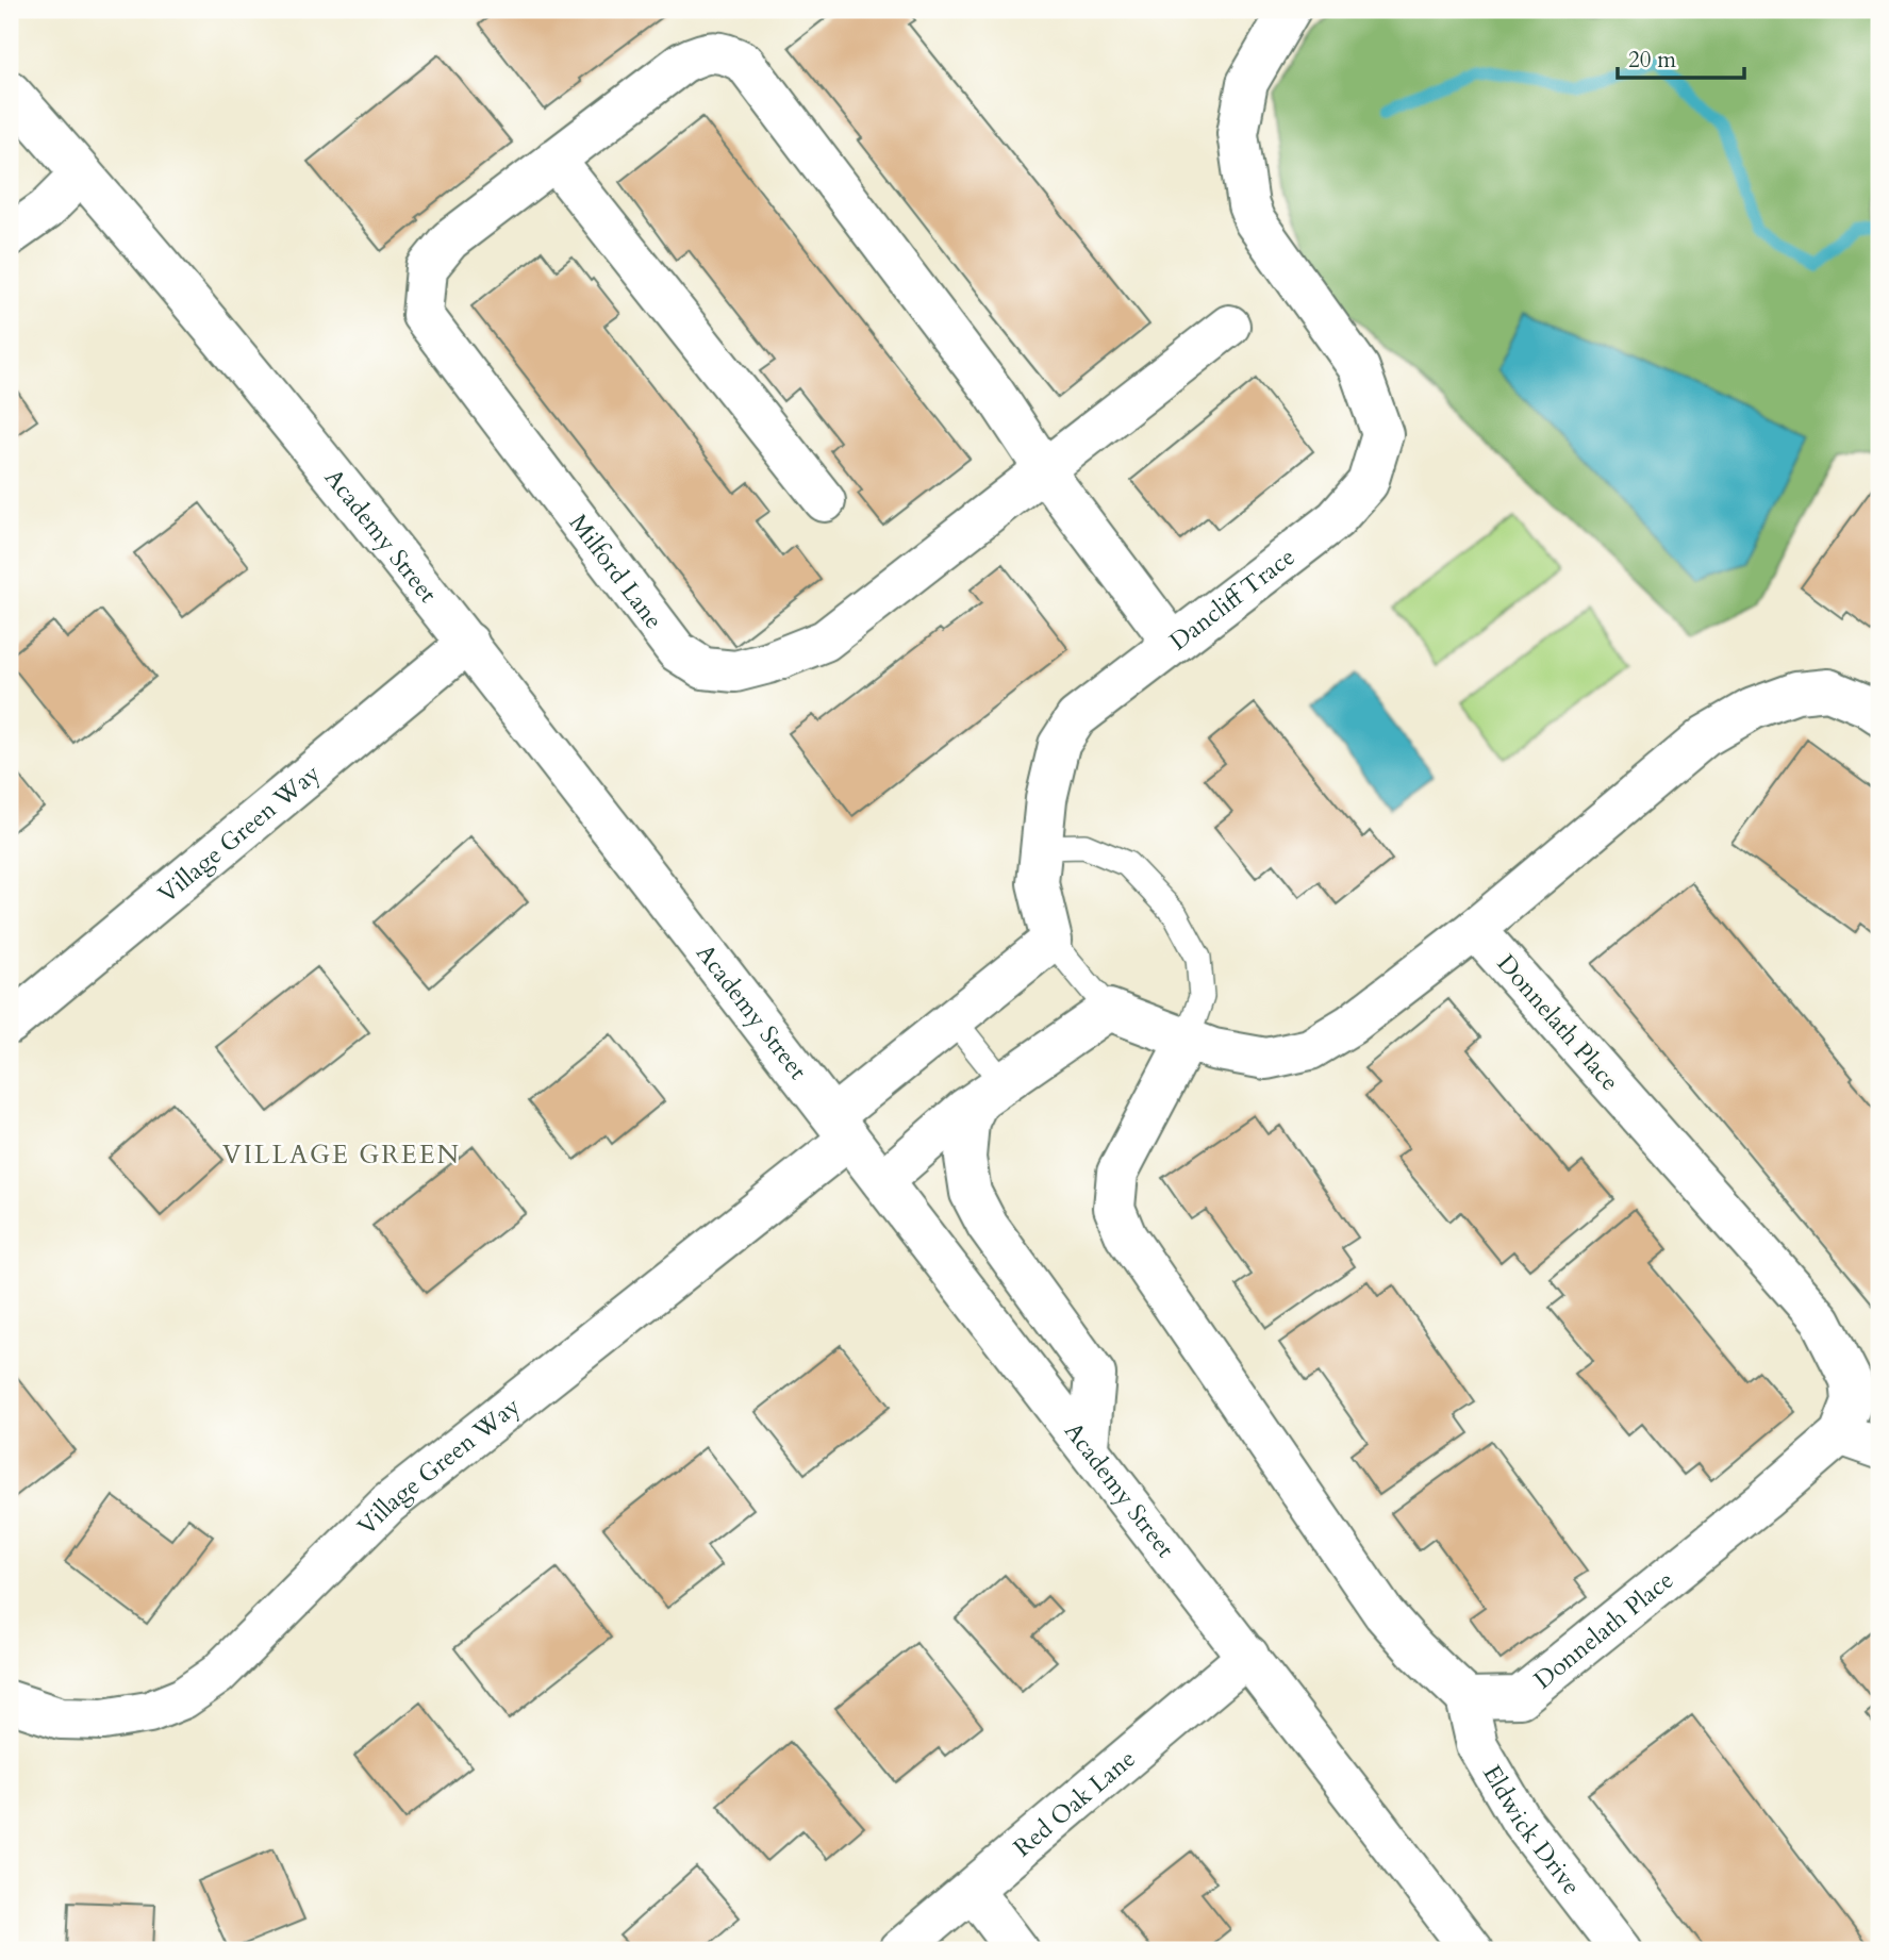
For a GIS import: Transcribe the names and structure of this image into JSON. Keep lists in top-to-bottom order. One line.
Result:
{"streets":{"street":["Academy Street","Milford Lane","Dancliff Trace","Village Green Way","Donnelath Place","Red Oak Lane","Eldwick Drive"]},"crossings":[["Academy Street","Village Green Way"],["Academy Street","Red Oak Lane"],["Milford Lane","Dancliff Trace"],["Donnelath Place","Eldwick Drive"]],"districts":["VILLAGE GREEN"],"scale_bar":"20 m"}
